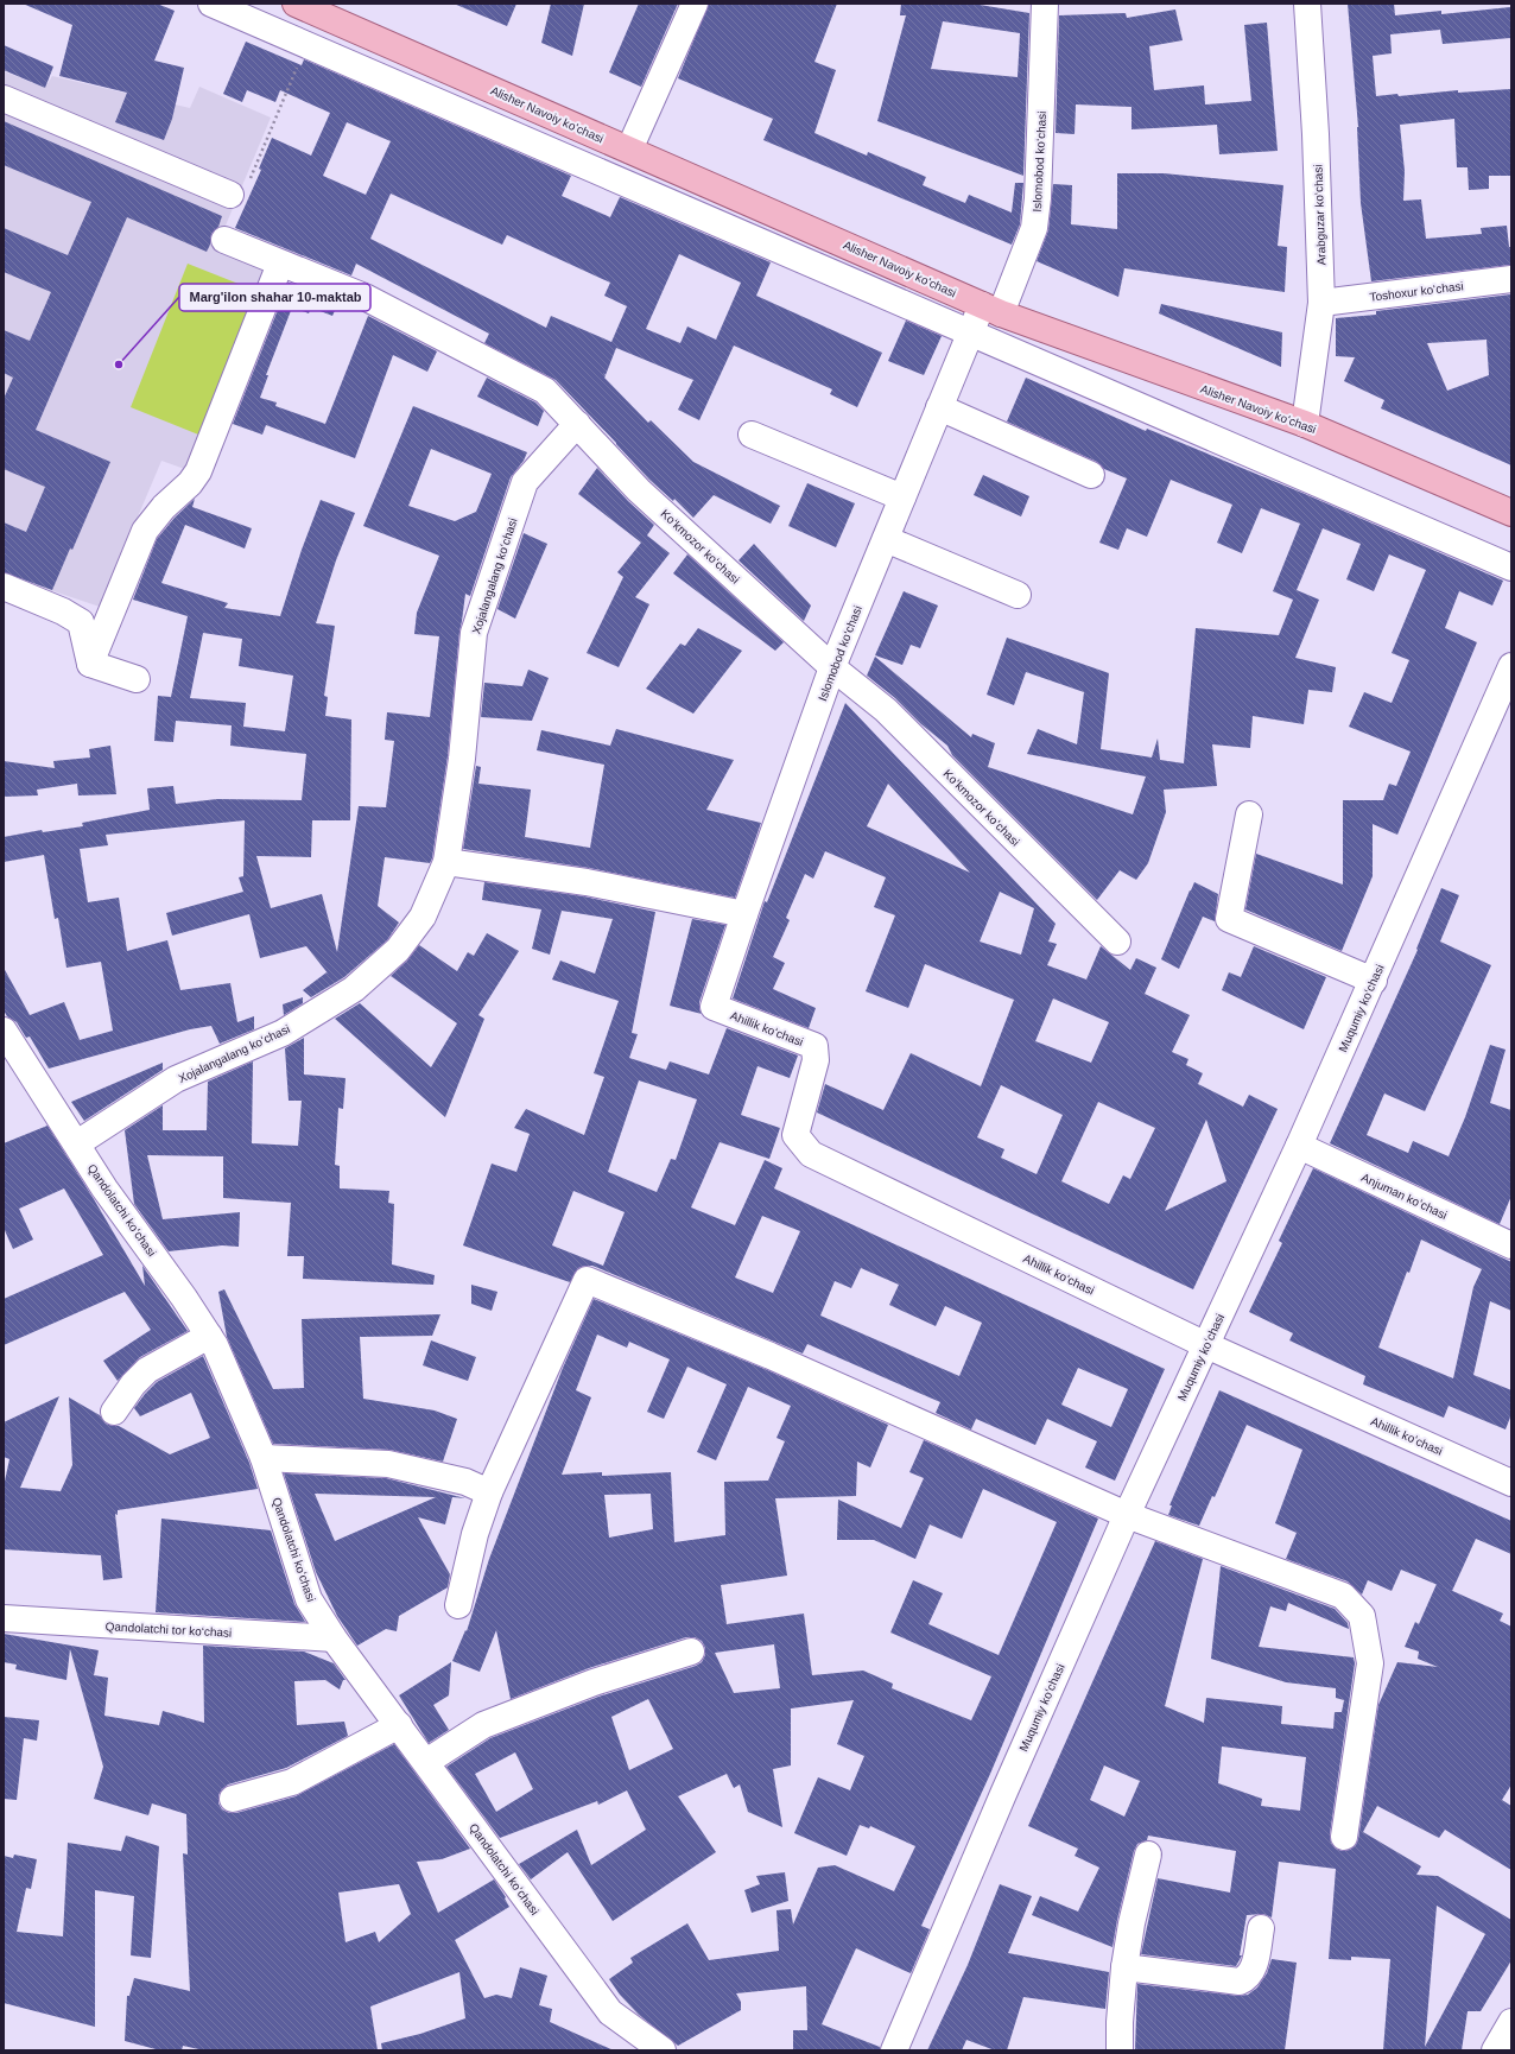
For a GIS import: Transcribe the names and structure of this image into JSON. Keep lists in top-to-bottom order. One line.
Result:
{"streets":{"main road":["Alisher Navoiy koʻchasi"],"street":["Islomobod koʻchasi","Arabguzar koʻchasi","Toshoxur koʻchasi","Koʻkmozor koʻchasi","Xojalangalang koʻchasi","Islomobod ko‘chasi","Muqumiy koʻchasi","Ahillik koʻchasi","Anjuman koʻchasi","Qandolatchi koʻchasi","Qandolatchi tor ko‘chasi"]},"crossings":[["Alisher Navoiy koʻchasi","Islomobod koʻchasi"],["Alisher Navoiy koʻchasi","Arabguzar koʻchasi"],["Alisher Navoiy koʻchasi","Islomobod ko‘chasi"],["Islomobod koʻchasi","Islomobod ko‘chasi"],["Arabguzar koʻchasi","Toshoxur koʻchasi"],["Koʻkmozor koʻchasi","Xojalangalang koʻchasi"],["Koʻkmozor koʻchasi","Islomobod ko‘chasi"],["Xojalangalang koʻchasi","Qandolatchi koʻchasi"],["Islomobod ko‘chasi","Ahillik koʻchasi"],["Muqumiy koʻchasi","Ahillik koʻchasi"],["Muqumiy koʻchasi","Anjuman koʻchasi"],["Qandolatchi koʻchasi","Qandolatchi tor ko‘chasi"]],"places":["Marg'ilon shahar 10-maktab"]}
